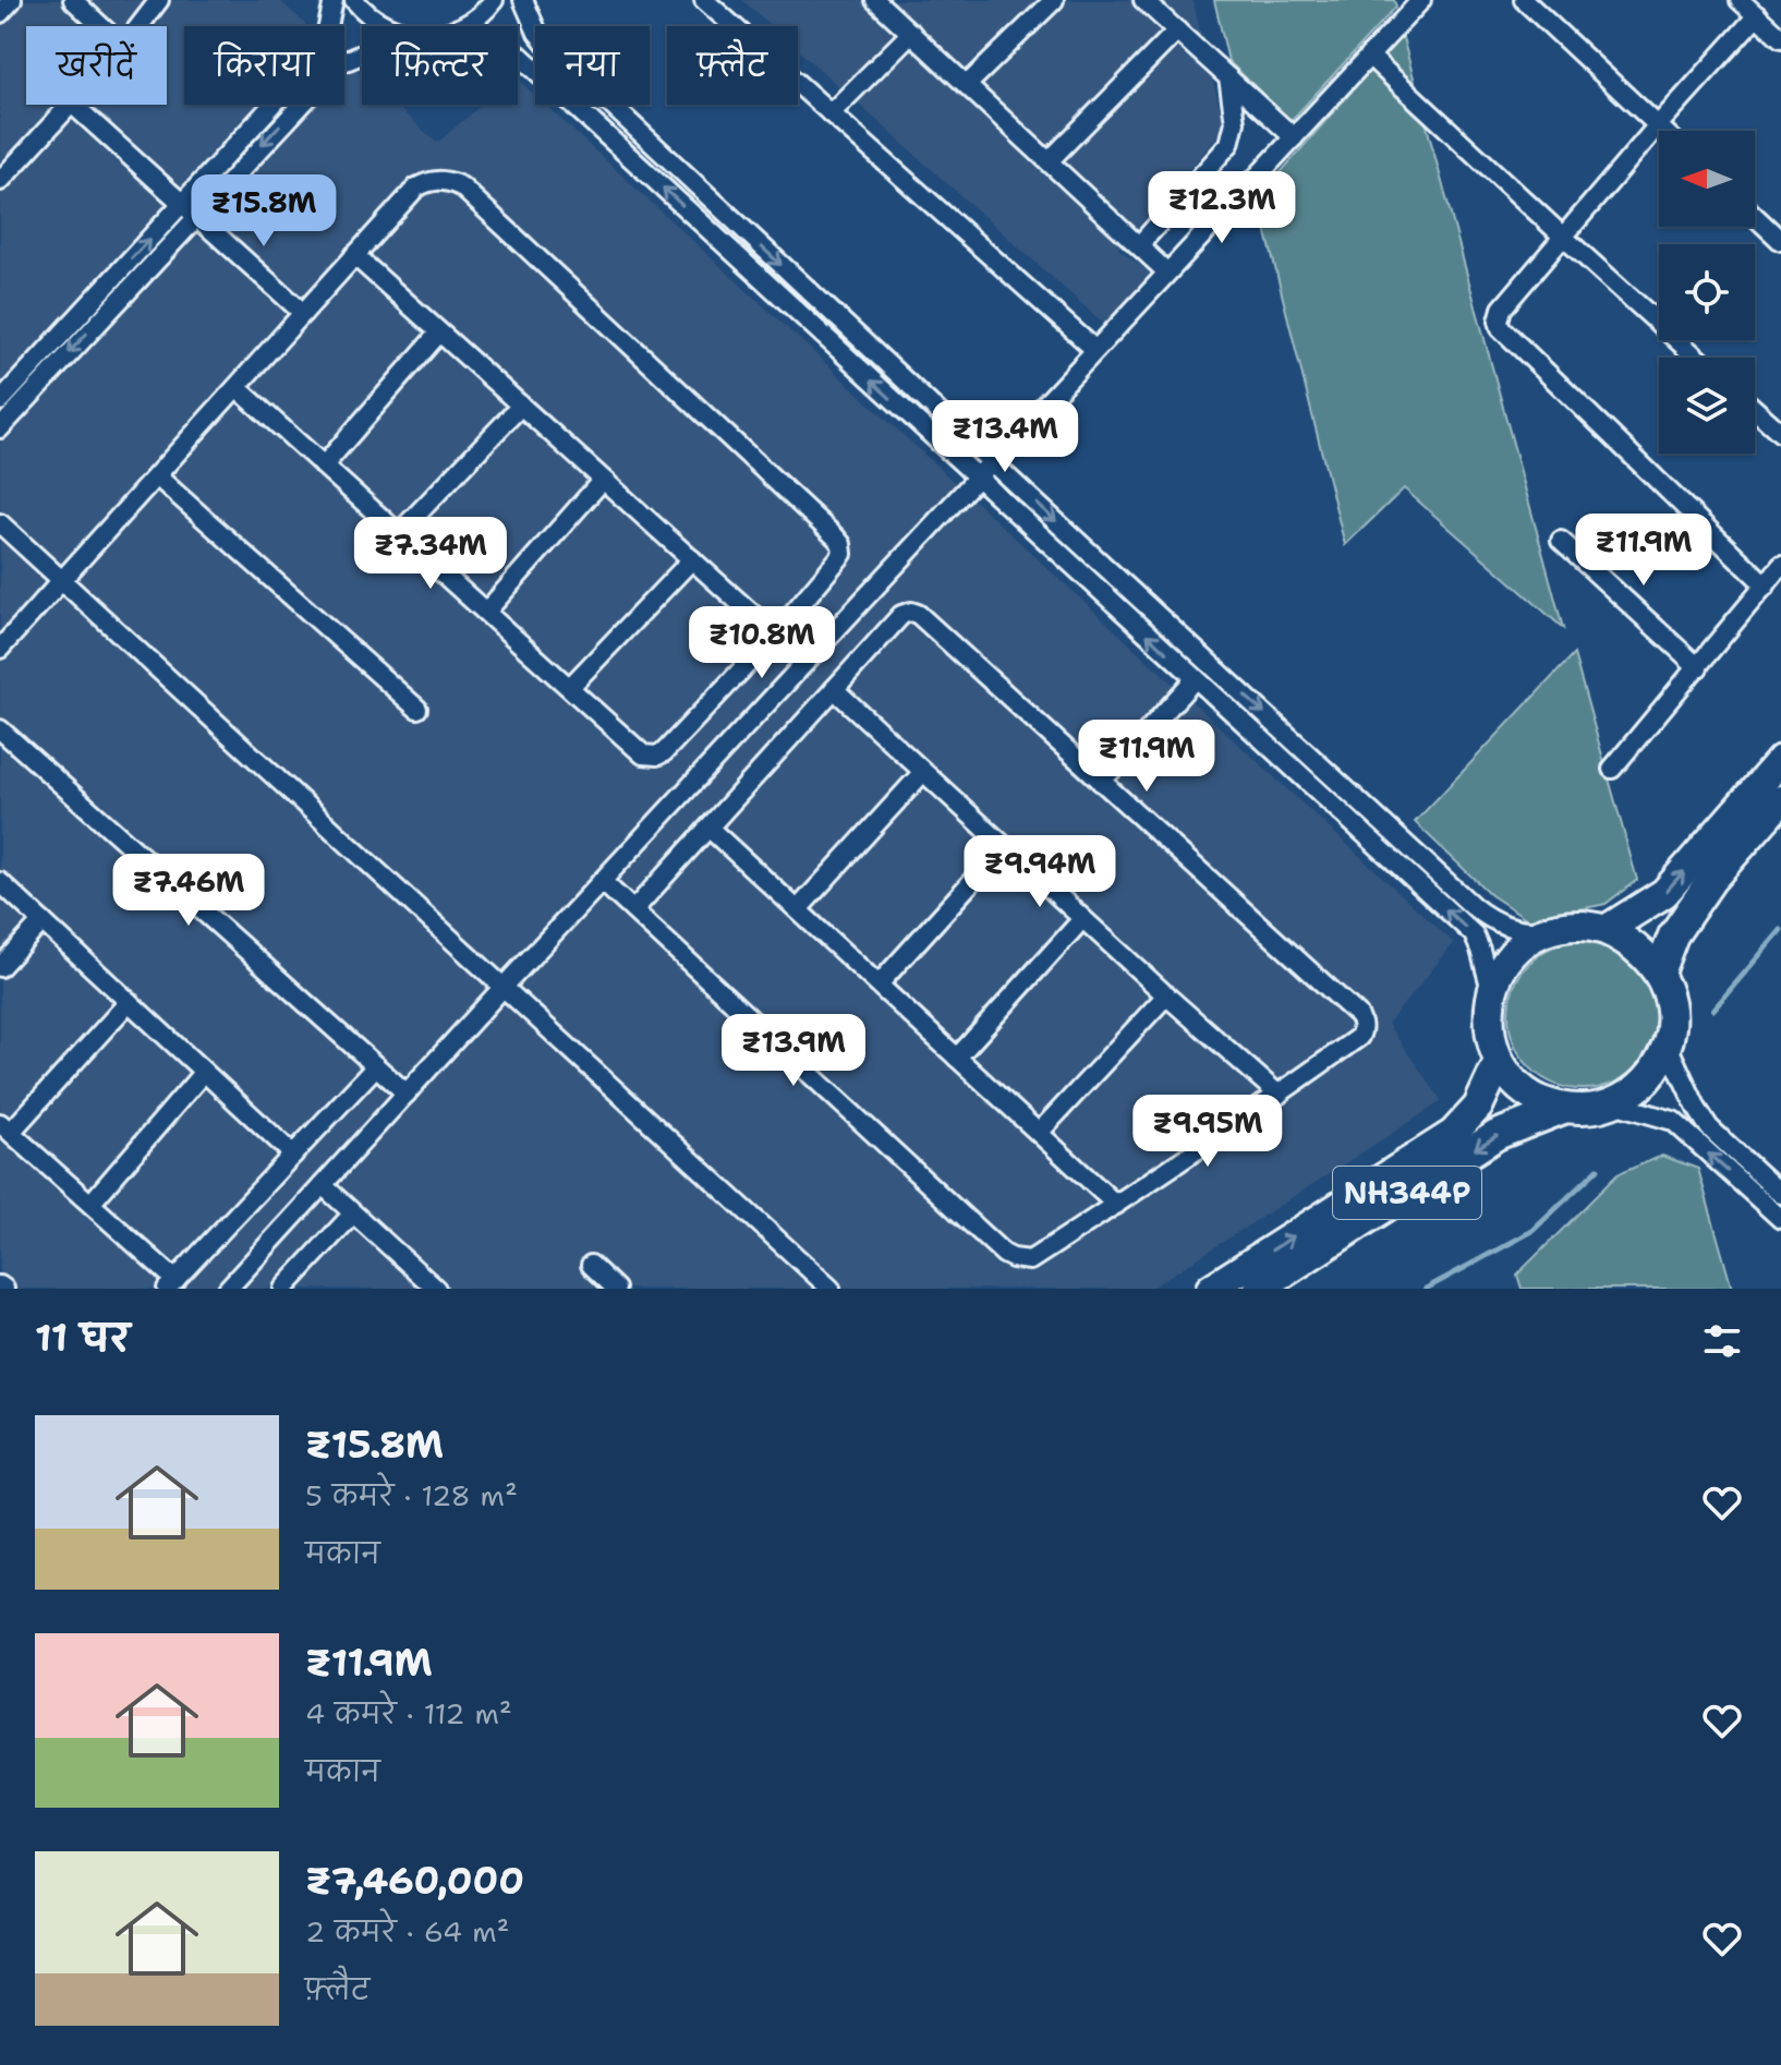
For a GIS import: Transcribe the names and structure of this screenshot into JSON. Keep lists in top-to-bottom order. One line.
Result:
{"streets":{"highway":["NH344P"]},"north":"left","page":{"chip":["खरीदें","किराया","फ़िल्टर","नया","फ़्लैट"],"price":["₹12.3M","₹15.8M","₹13.4M","₹11.9M","₹7.34M","₹10.8M","₹11.9M","₹9.94M","₹7.46M","₹13.9M","₹9.95M"],"heading":"11 घर","list":[{"name":"₹15.8M","note":"5 कमरे · 128 m² · मकान"},{"name":"₹11.9M","note":"4 कमरे · 112 m² · मकान"},{"name":"₹7,460,000","note":"2 कमरे · 64 m² · फ़्लैट"}]}}
